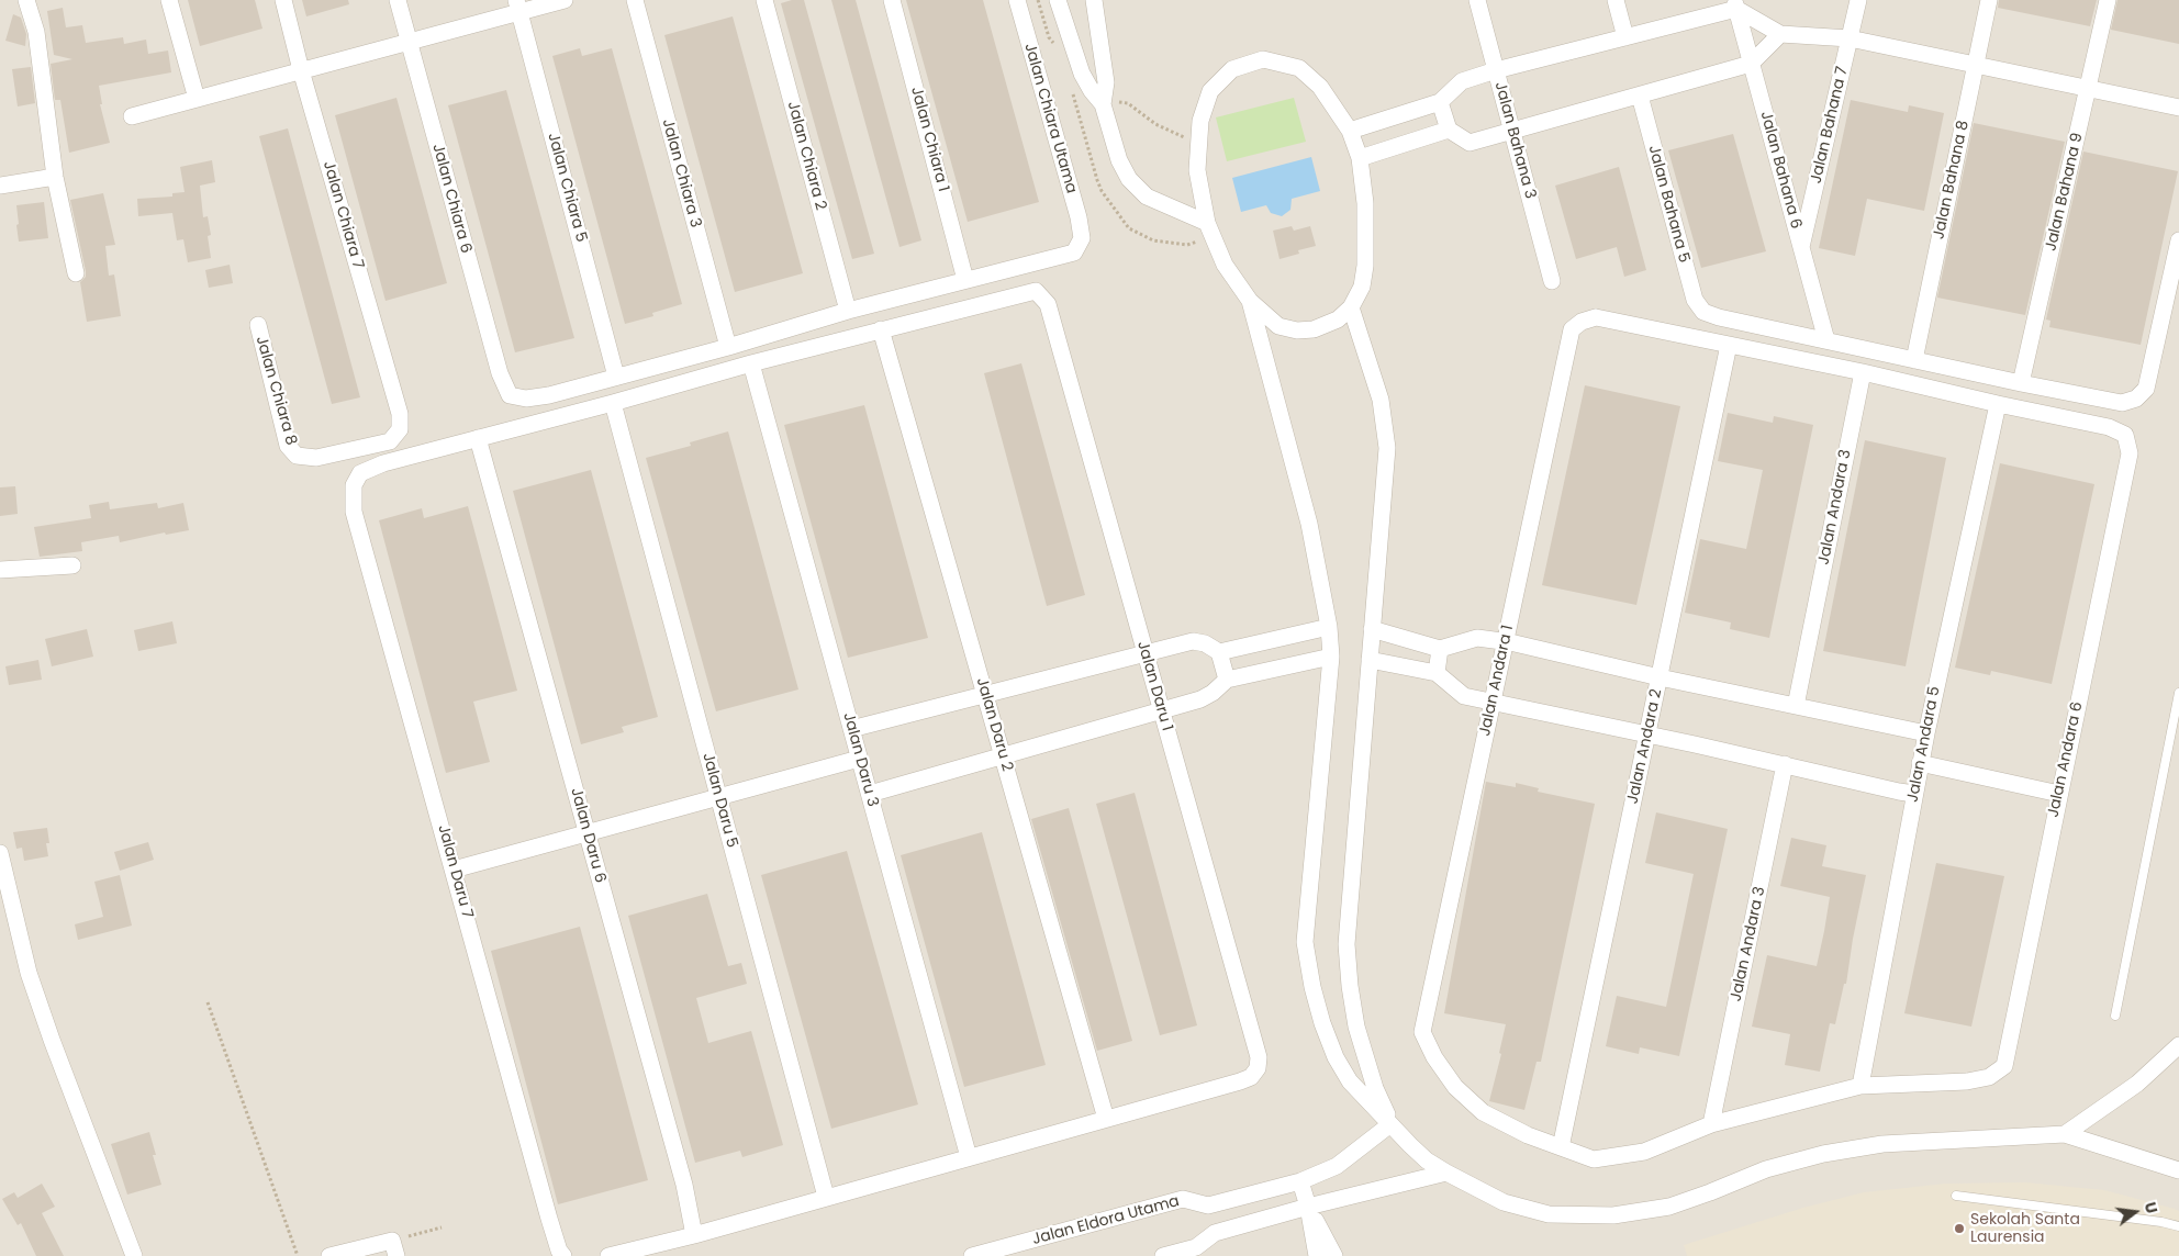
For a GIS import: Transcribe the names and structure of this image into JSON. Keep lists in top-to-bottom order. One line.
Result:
{"streets":{"street":["Jalan Chiara Utama","Jalan Bahana 7","Jalan Chiara 1","Jalan Bahana 3","Jalan Chiara 2","Jalan Bahana 6","Jalan Chiara 3","Jalan Bahana 8","Jalan Chiara 5","Jalan Bahana 9","Jalan Chiara 6","Jalan Bahana 5","Jalan Chiara 7","Jalan Chiara 8","Jalan Andara 3","Jalan Andara 1","Jalan Daru 1","Jalan Daru 2","Jalan Andara 5","Jalan Andara 2","Jalan Daru 3","Jalan Andara 6","Jalan Daru 5","Jalan Daru 6","Jalan Daru 7","Jalan Eldora Utama"]},"crossings":[["Jalan Chiara Utama","Jalan Chiara 1"],["Jalan Bahana 7","Jalan Bahana 6"],["Jalan Bahana 6","Jalan Bahana 5"],["Jalan Chiara 5","Jalan Chiara 6"],["Jalan Chiara 7","Jalan Chiara 8"],["Jalan Andara 1","Jalan Andara 2"],["Jalan Daru 1","Jalan Daru 2"],["Jalan Andara 5","Jalan Andara 6"],["Jalan Daru 6","Jalan Daru 7"]],"places":["Sekolah Santa Laurensia"],"north":"right"}
